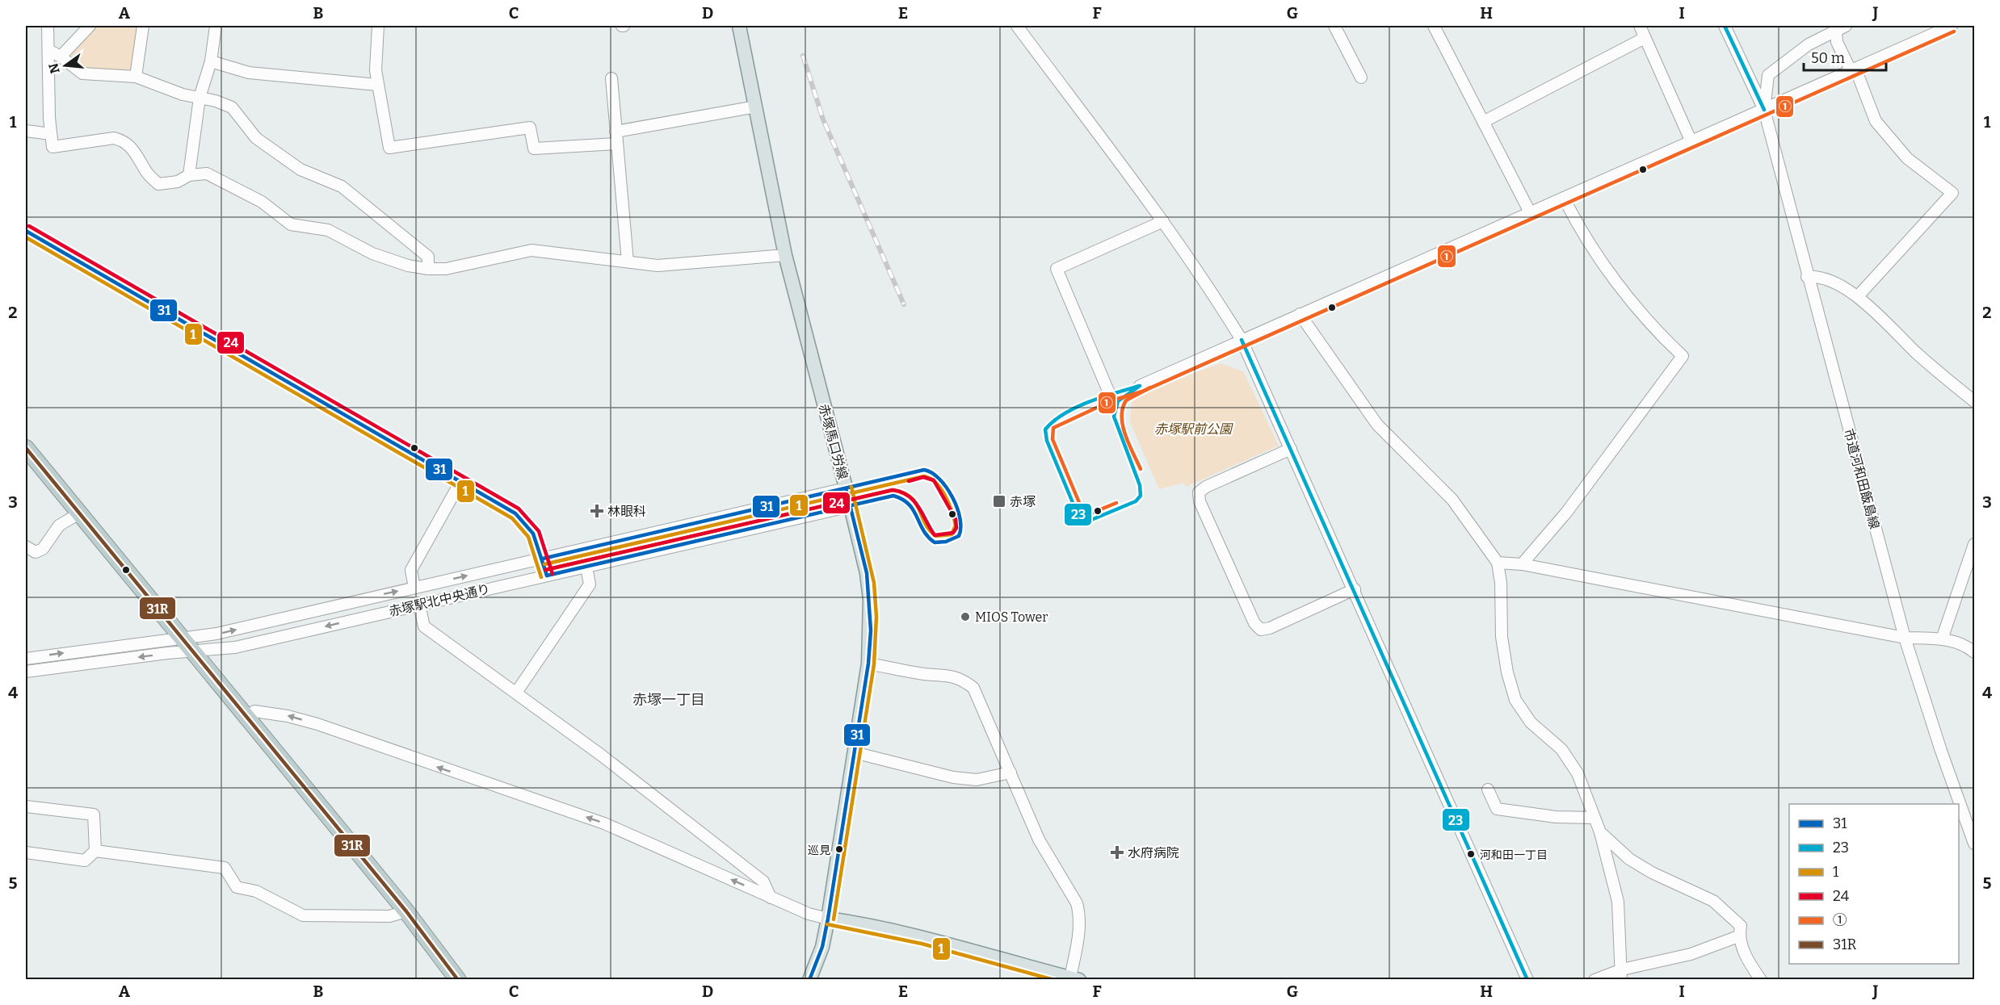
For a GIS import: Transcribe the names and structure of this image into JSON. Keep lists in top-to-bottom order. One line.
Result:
{"streets":{"main road":["赤塚馬口労線"],"street":["市道河和田飯島線","赤塚駅北中央通り"]},"crossings":[["赤塚馬口労線","赤塚駅北中央通り"]],"districts":["赤塚一丁目"],"parks":["赤塚駅前公園"],"places":{"transit":["赤塚"],"health":["林眼科","水府病院"],"other":["MIOS Tower","巡見","河和田一丁目"]},"lines":["transit line 23","transit line ①","transit line 24","transit line 31","transit line 1","transit line 31R"],"legend":["31","23","1","24","①","31R"],"scale_bar":"50 m","north":"left","grid":{"columns":["A","B","C","D","E","F","G","H","I","J"],"rows":["1","2","3","4","5"]}}
